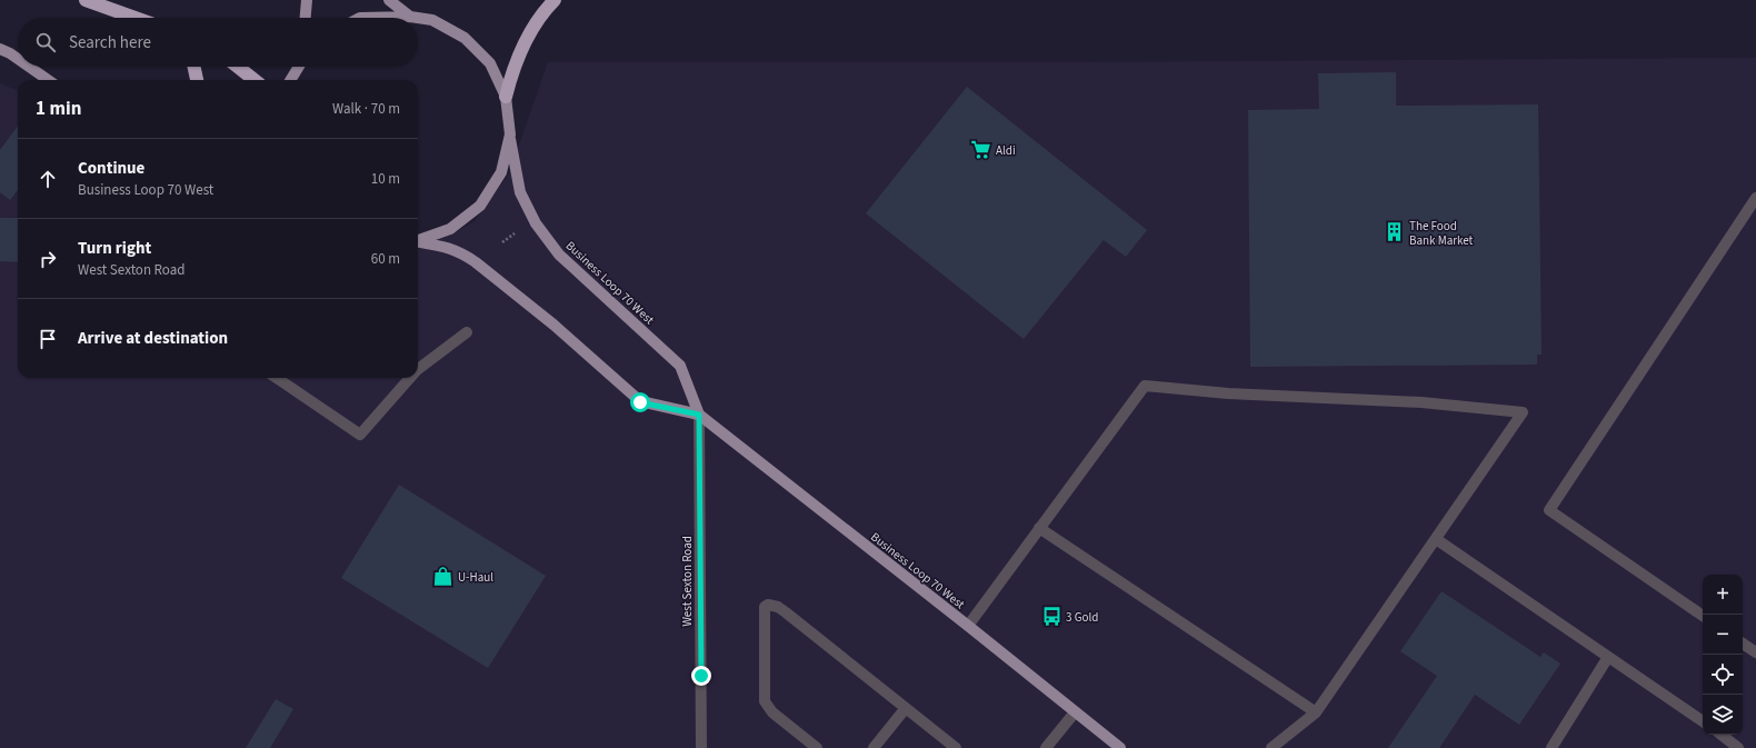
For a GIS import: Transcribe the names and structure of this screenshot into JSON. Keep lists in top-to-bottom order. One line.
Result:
{"streets":{"main road":["Business Loop 70 West"],"street":["West Sexton Road"]},"crossings":[["Business Loop 70 West","West Sexton Road"]],"places":{"supermarket":["Aldi"],"building":["The Food Bank Market"],"shop":["U-Haul"],"bus stop":["3 Gold"]},"page":{"search":"Search here","heading":["1 min","Walk · 70 m"],"list":[["Continue","Business Loop 70 West","10 m"],["Turn right","West Sexton Road","60 m"],"Arrive at destination"],"map_buttons":["+","−"]}}
